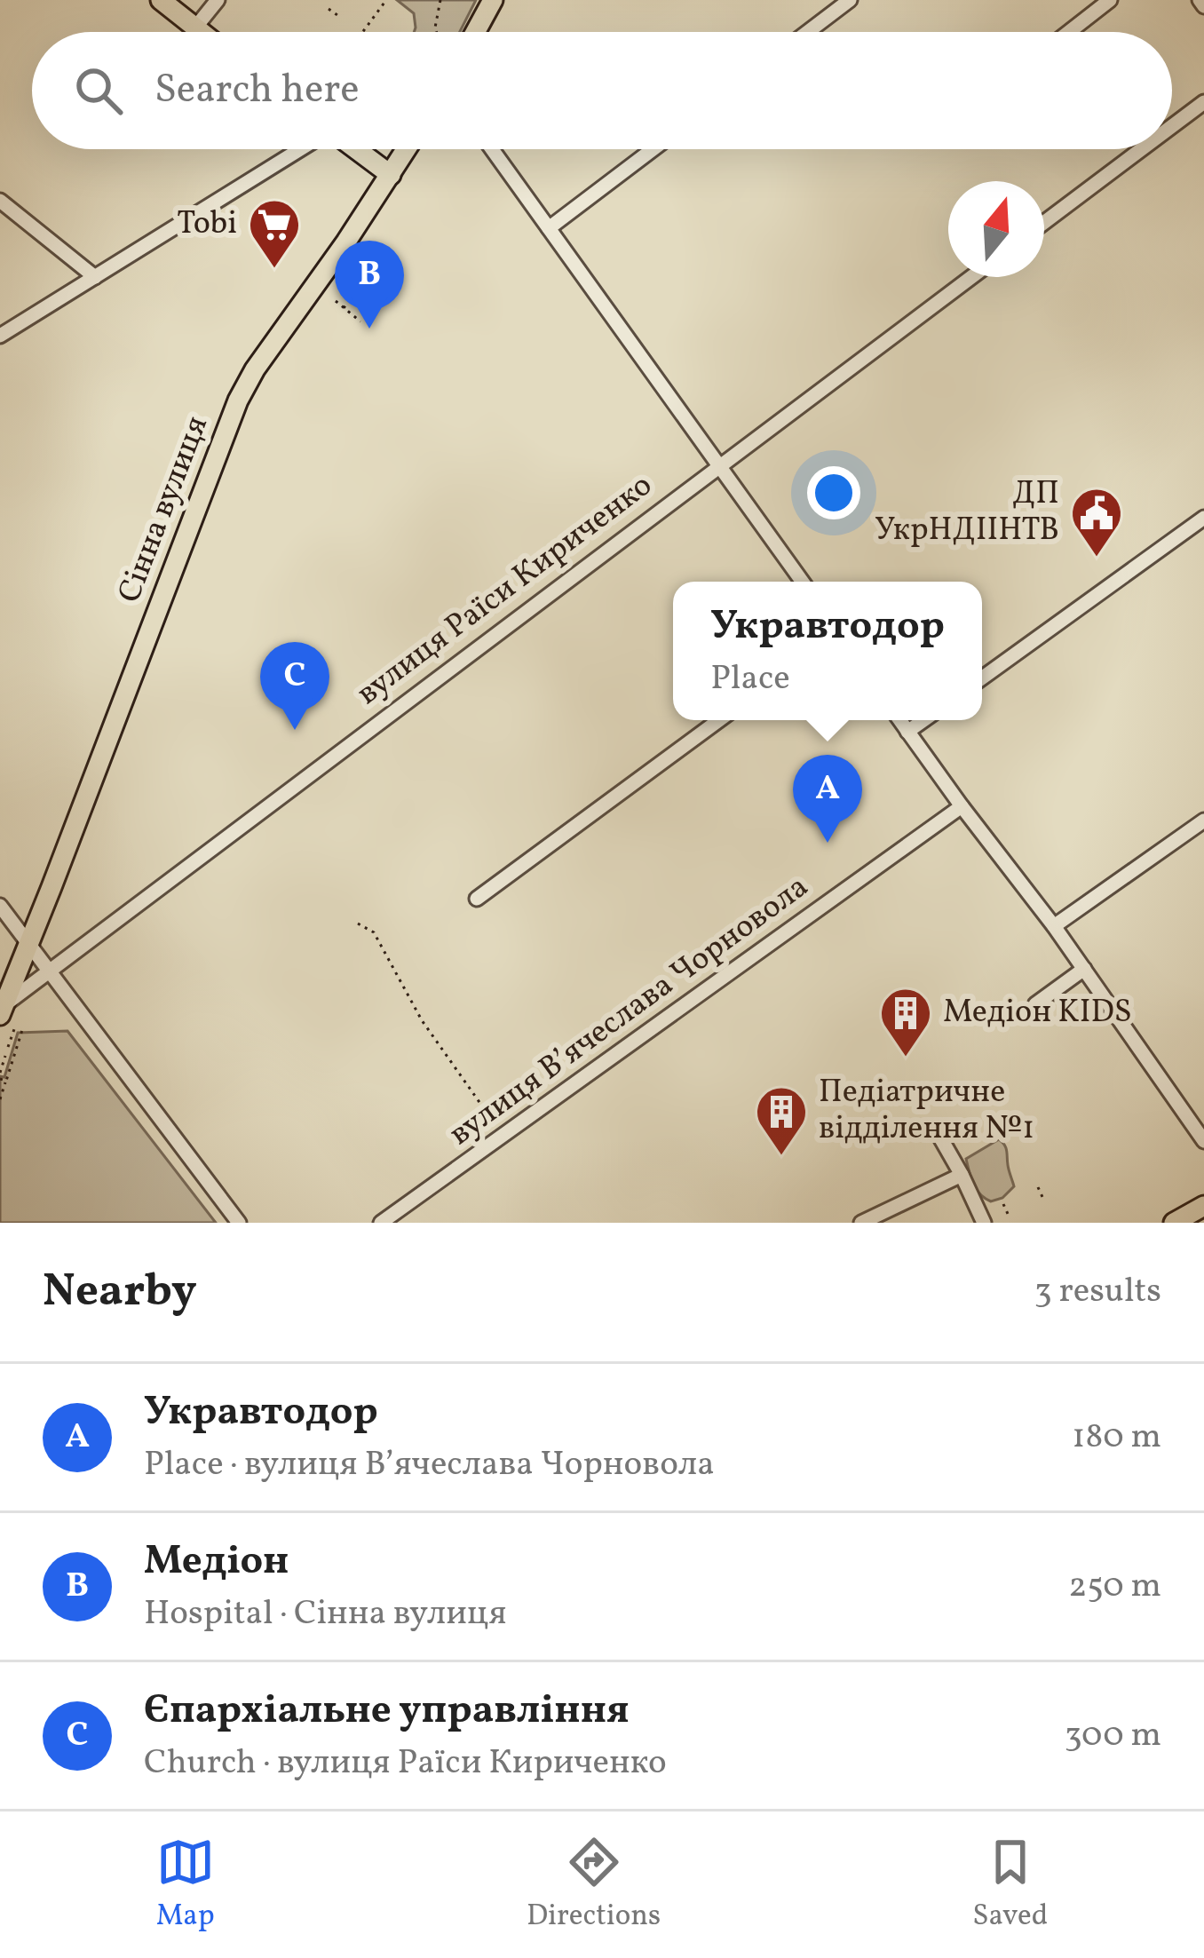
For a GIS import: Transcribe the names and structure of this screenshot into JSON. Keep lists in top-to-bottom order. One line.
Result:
{"streets":{"main road":["Сінна вулиця"],"street":["вулиця Раїси Кириченко","вулиця Вʼячеслава Чорновола"]},"places":{"supermarket":["Tobi"],"public building":["ДП УкрНДІІНТВ"],"building":["Медіон KIDS","Педіатричне відділення №1"]},"north":"top","page":{"search":"Search here","pins":["B","C","A"],"popup":["Укравтодор","Place"],"heading":["Nearby","3 results"],"list":[{"mark":"A","name":"Укравтодор","note":"Place · вулиця Вʼячеслава Чорновола","value":"180 m"},{"mark":"B","name":"Медіон","note":"Hospital · Сінна вулиця","value":"250 m"},{"mark":"C","name":"Єпархіальне управління","note":"Church · вулиця Раїси Кириченко","value":"300 m"}],"nav":["Map","Directions","Saved"]}}
